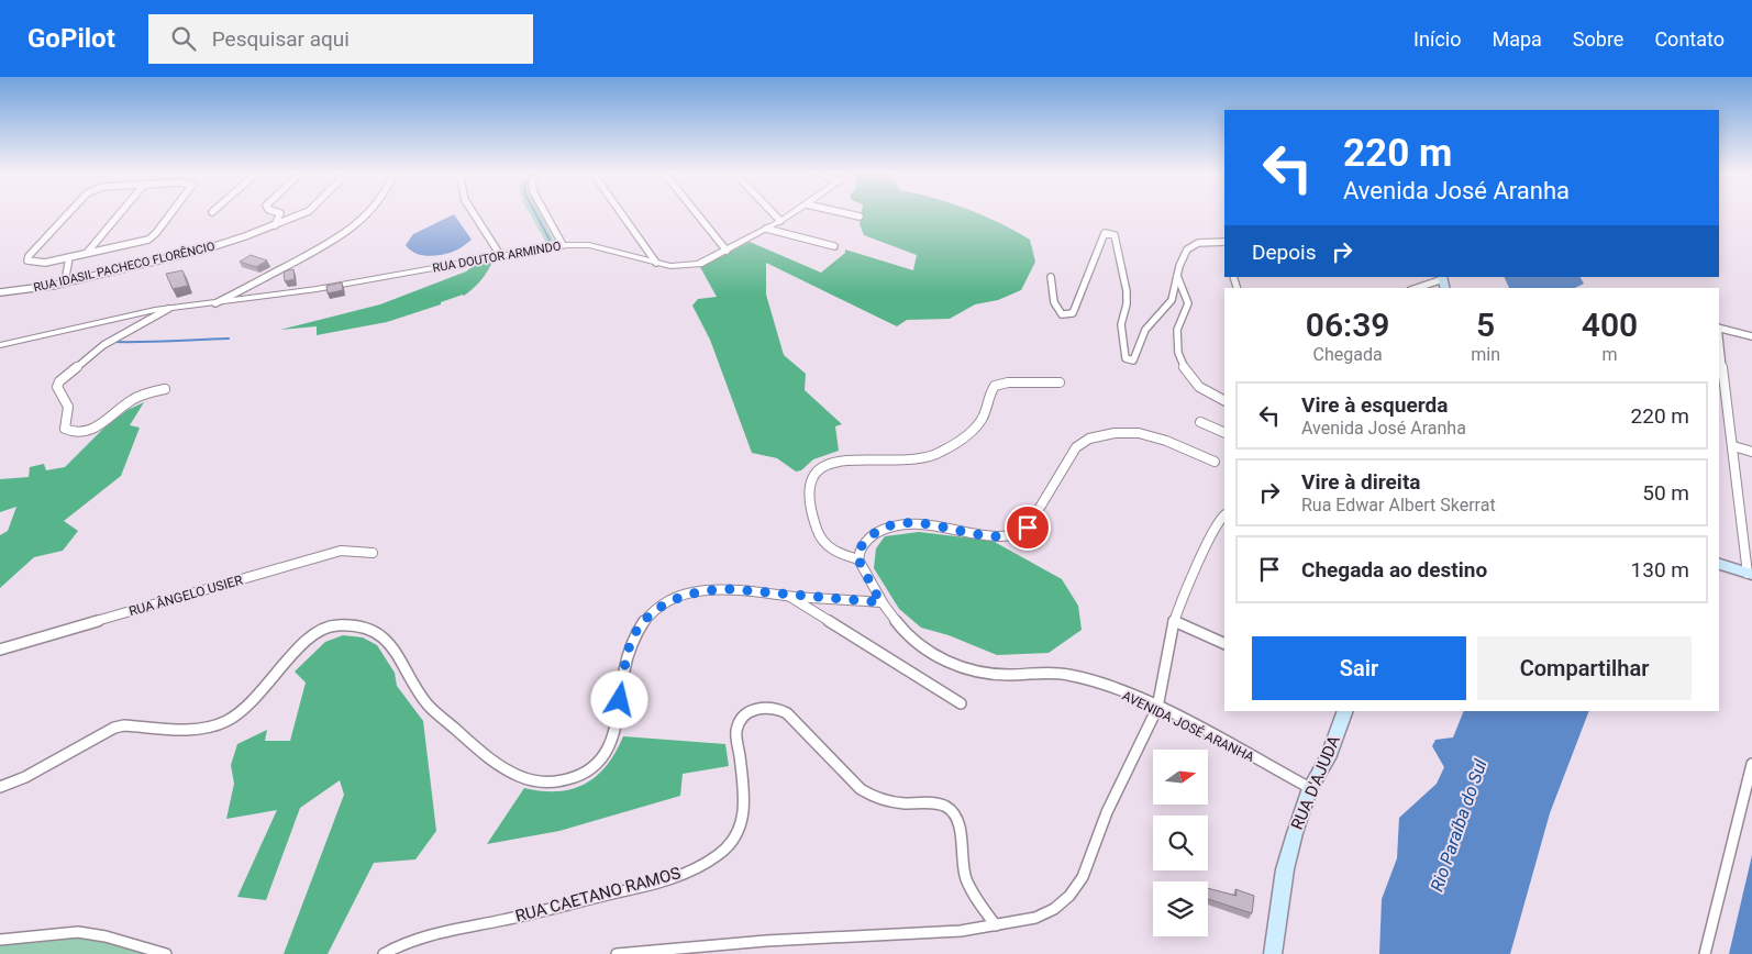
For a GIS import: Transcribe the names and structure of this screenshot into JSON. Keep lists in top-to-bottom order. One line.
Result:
{"streets":{"main road":["RUA D'AJUDA"],"street":["RUA DOUTOR ARMINDO","RUA IDASIL PACHECO FLORÊNCIO","RUA ÂNGELO USIER","AVENIDA JOSÉ ARANHA","RUA CAETANO RAMOS"]},"crossings":[["AVENIDA JOSÉ ARANHA","RUA D'AJUDA"]],"water":["Rio Paraíba do Sul"],"north":"right","page":{"header":"GoPilot","search":"Pesquisar aqui","nav":["Início","Mapa","Sobre","Contato"],"turn":["220 m","Avenida José Aranha"],"then":"Depois","eta":["06:39","Chegada","5","min","400","m"],"list":[{"name":"Vire à esquerda","note":"Avenida José Aranha","value":"220 m"},{"name":"Vire à direita","note":"Rua Edwar Albert Skerrat","value":"50 m"},{"name":"Chegada ao destino","value":"130 m"}],"buttons":["Sair","Compartilhar"]}}
